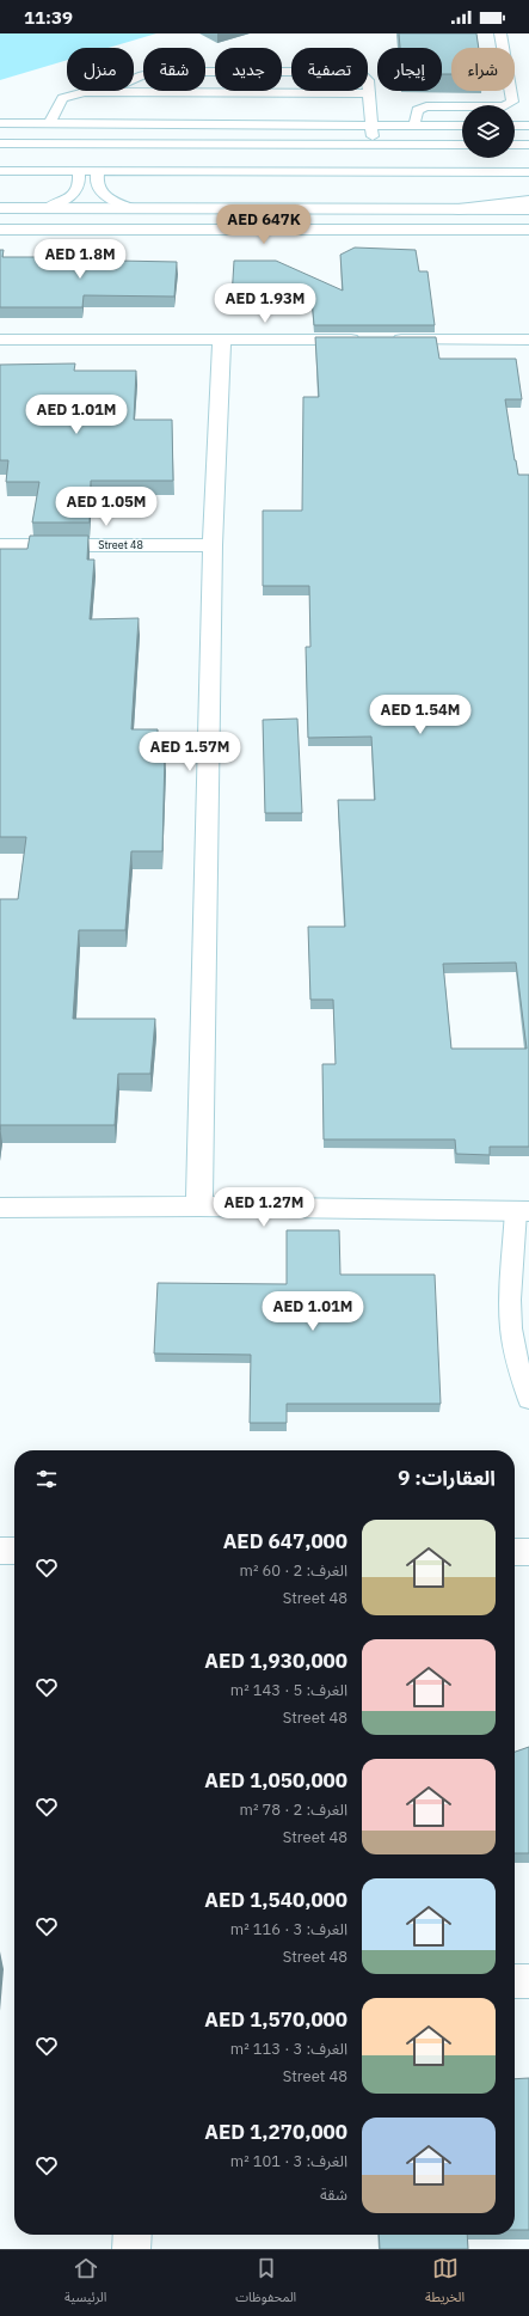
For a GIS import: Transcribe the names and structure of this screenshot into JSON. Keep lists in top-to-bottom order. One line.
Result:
{"streets":{"street":["Street 48"]},"page":{"status":"11:39","chip":["شراء","إيجار","تصفية","جديد","شقة","منزل"],"price":["AED 647K","AED 1.8M","AED 1.93M","AED 1.01M","AED 1.05M","AED 1.54M","AED 1.57M","AED 1.27M","AED 1.01M"],"heading":"العقارات: 9","list":[{"name":"AED 647,000","note":"الغرف: 2 · 60 m² · Street 48"},{"name":"AED 1,930,000","note":"الغرف: 5 · 143 m² · Street 48"},{"name":"AED 1,050,000","note":"الغرف: 2 · 78 m² · Street 48"},{"name":"AED 1,540,000","note":"الغرف: 3 · 116 m² · Street 48"},{"name":"AED 1,570,000","note":"الغرف: 3 · 113 m² · Street 48"},{"name":"AED 1,270,000","note":"الغرف: 3 · 101 m² · شقة"}],"tabs":["الخريطة","المحفوظات","الرئيسية"]}}
